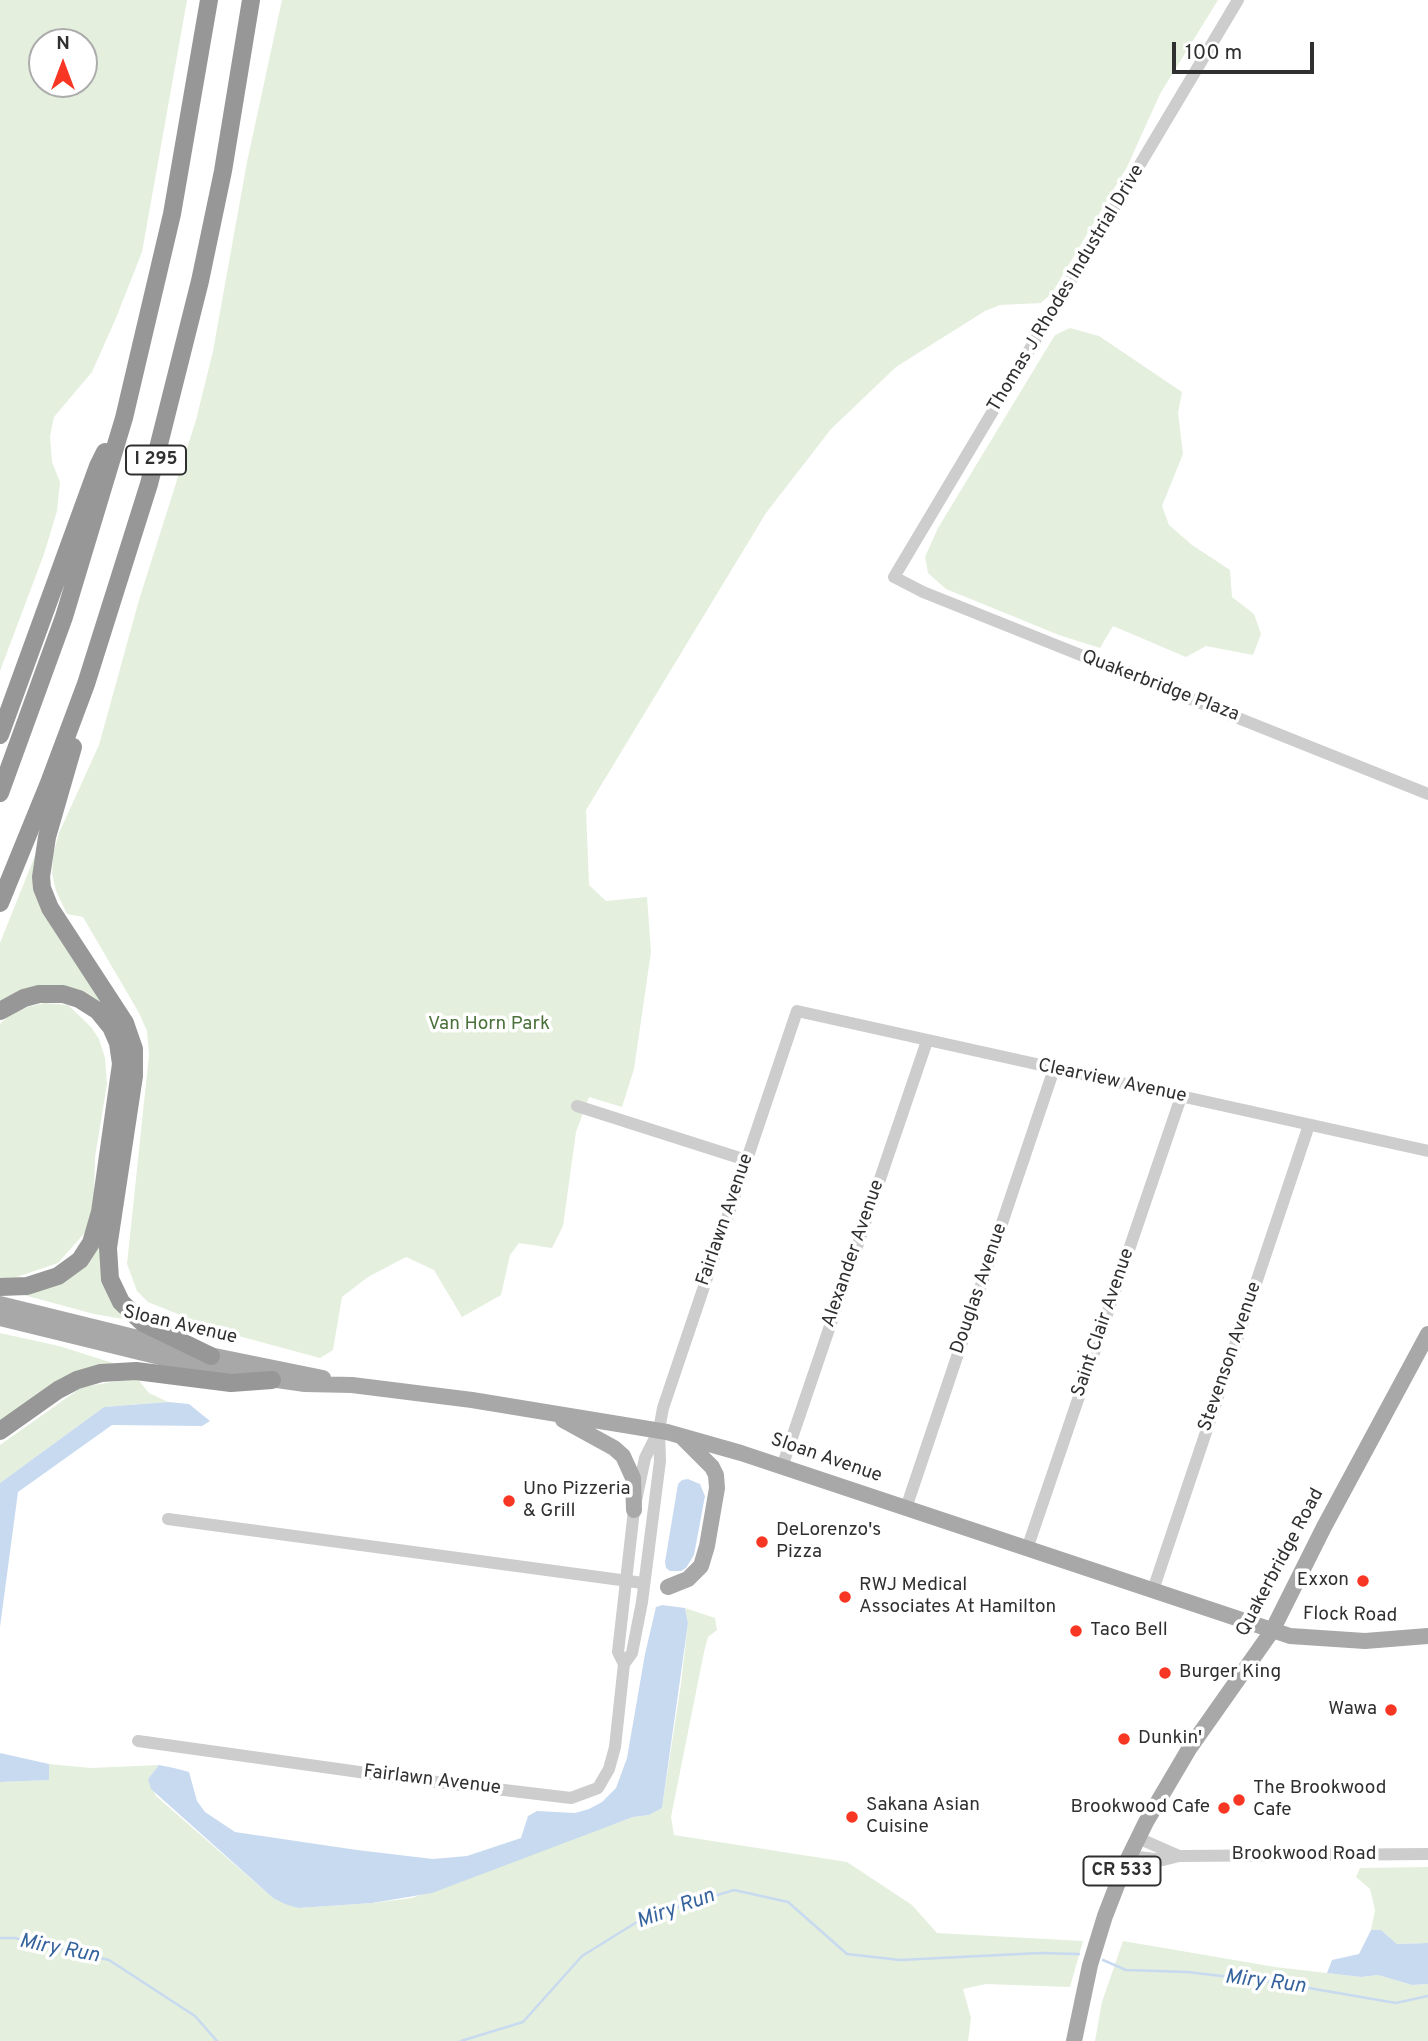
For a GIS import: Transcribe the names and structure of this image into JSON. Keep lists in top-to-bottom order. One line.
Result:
{"streets":{"highway":["I 295"],"main road":["Sloan Avenue","Quakerbridge Road","Flock Road","CR 533"],"street":["Thomas J Rhodes Industrial Drive","Quakerbridge Plaza","Clearview Avenue","Fairlawn Avenue","Alexander Avenue","Douglas Avenue","Saint Clair Avenue","Stevenson Avenue","Brookwood Road"]},"crossings":[["Thomas J Rhodes Industrial Drive","Quakerbridge Plaza"],["Clearview Avenue","Fairlawn Avenue"],["Clearview Avenue","Alexander Avenue"],["Clearview Avenue","Douglas Avenue"],["Clearview Avenue","Saint Clair Avenue"],["Clearview Avenue","Stevenson Avenue"],["Fairlawn Avenue","Sloan Avenue"],["Alexander Avenue","Sloan Avenue"],["Douglas Avenue","Sloan Avenue"],["Saint Clair Avenue","Sloan Avenue"],["Sloan Avenue","Stevenson Avenue"],["Sloan Avenue","Quakerbridge Road"],["Sloan Avenue","Flock Road"],["Quakerbridge Road","Flock Road"],["Quakerbridge Road","Brookwood Road"]],"water":["Miry Run"],"parks":["Van Horn Park"],"places":["Uno Pizzeria & Grill","DeLorenzo's Pizza","Exxon","RWJ Medical Associates At Hamilton","Taco Bell","Burger King","Wawa","Dunkin'","The Brookwood Cafe","Brookwood Cafe","Sakana Asian Cuisine"],"scale_bar":"100 m","north":"top"}
